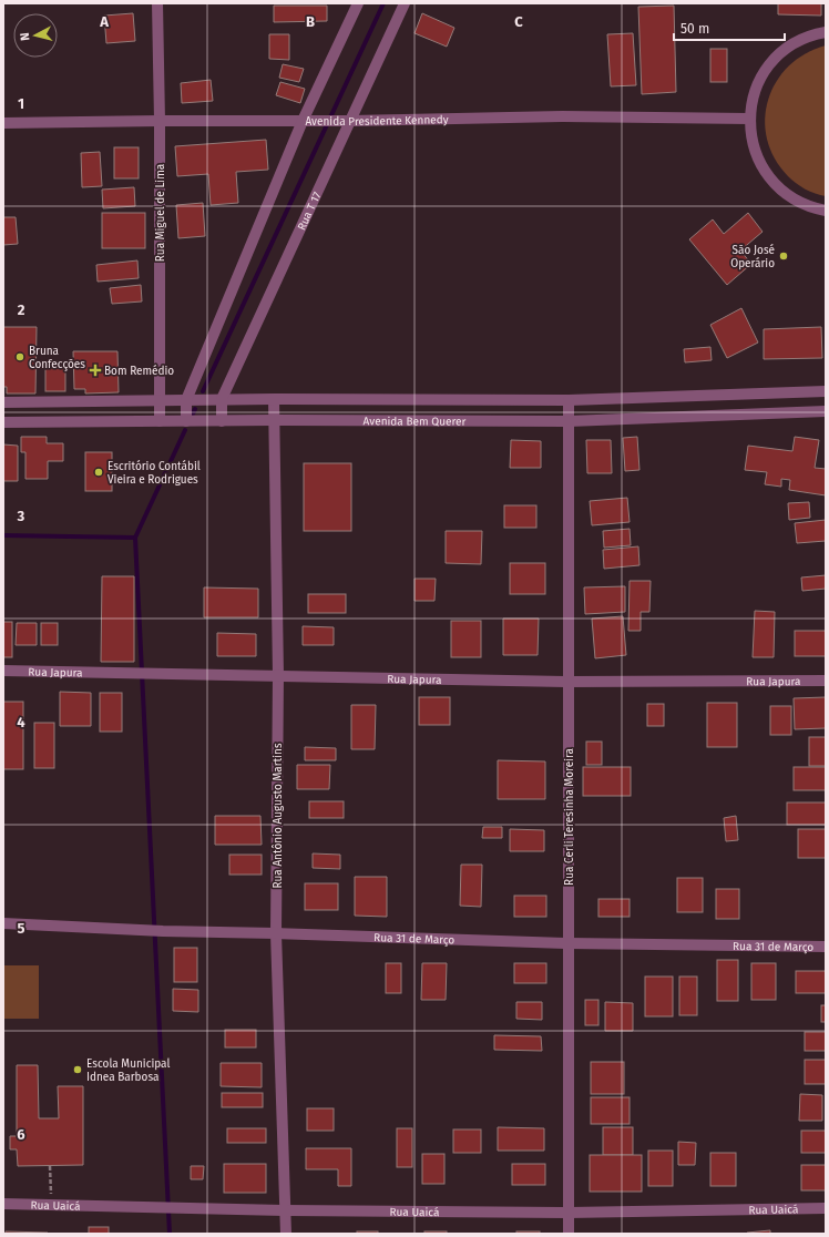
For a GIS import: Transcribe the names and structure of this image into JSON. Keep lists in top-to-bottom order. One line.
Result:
{"streets":{"street":["Avenida Presidente Kennedy","Rua T 17","Rua Miguel de Lima","Avenida Bem Querer","Rua Japura","Rua Antônio Augusto Martins","Rua Cerli Teresinha Moreira","Rua 31 de Março","Rua Uaicá"]},"crossings":[["Avenida Presidente Kennedy","Rua T 17"],["Avenida Presidente Kennedy","Rua Miguel de Lima"],["Rua T 17","Avenida Bem Querer"],["Rua Miguel de Lima","Avenida Bem Querer"],["Avenida Bem Querer","Rua Antônio Augusto Martins"],["Avenida Bem Querer","Rua Cerli Teresinha Moreira"],["Rua Japura","Rua Antônio Augusto Martins"],["Rua Japura","Rua Cerli Teresinha Moreira"],["Rua Antônio Augusto Martins","Rua 31 de Março"],["Rua Antônio Augusto Martins","Rua Uaicá"],["Rua Cerli Teresinha Moreira","Rua 31 de Março"],["Rua Cerli Teresinha Moreira","Rua Uaicá"]],"places":{"other":["São José Operário","Bruna Confecções","Escritório Contábil Vieira e Rodrigues","Escola Municipal Idnea Barbosa"],"health":["Bom Remédio"]},"scale_bar":"50 m","north":"left","grid":{"columns":["A","B","C"],"rows":["1","2","3","4","5","6"]}}
